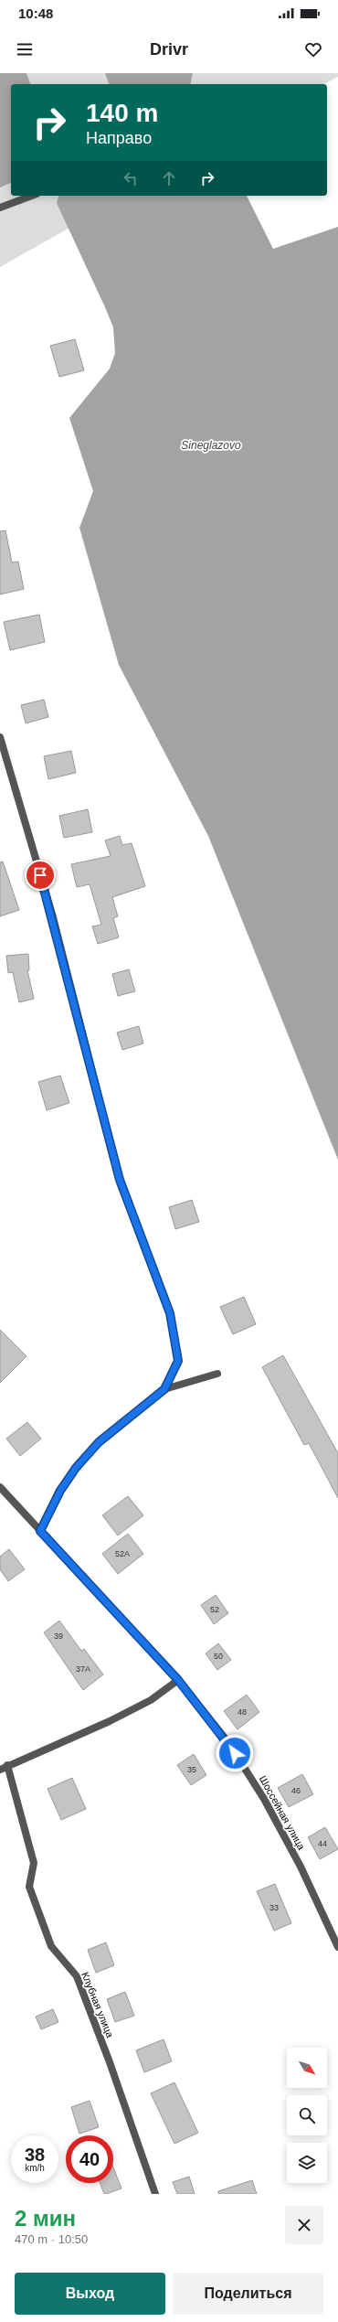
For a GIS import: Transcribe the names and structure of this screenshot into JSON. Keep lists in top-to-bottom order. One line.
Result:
{"streets":{"street":["Шоссейная улица","Клубная улица"]},"water":["Sineglazovo"],"house_numbers":["52А","52","39","50","37А","48","35","46","44","33"],"north":"bottom right","page":{"status":"10:48","header":"Drivr","turn":["140 m","Направо"],"speed":"38 km/h","limit":"40","heading":["2 мин","470 m · 10:50"],"buttons":["Выход","Поделиться"]}}
